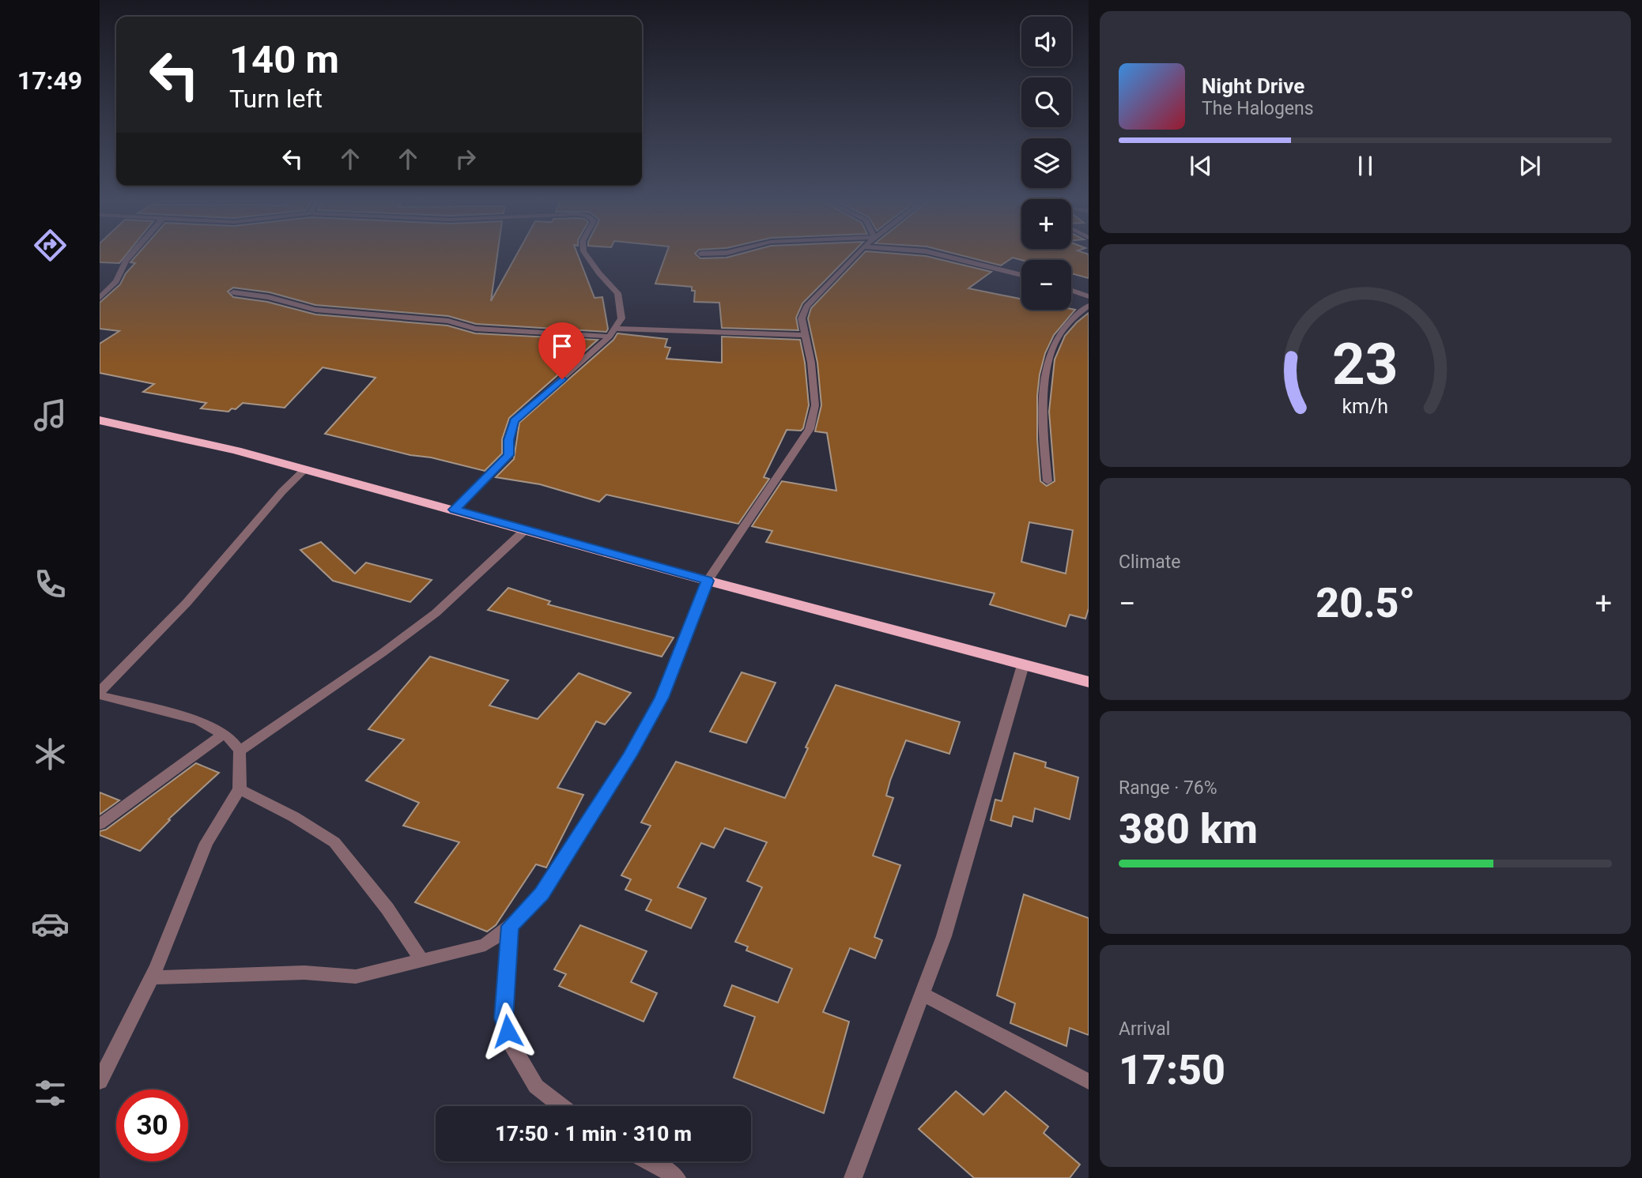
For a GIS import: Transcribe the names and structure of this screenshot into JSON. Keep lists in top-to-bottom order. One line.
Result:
{"page":{"tabs":"17:49","map_buttons":["+","−"],"turn":["140 m","Turn left"],"song":["Night Drive","The Halogens"],"tile":["Climate",["Range · 76%","380 km"],["Arrival","17:50"]],"heat":["−","20.5°","+"],"limit":"30","trip":"17:50 · 1 min · 310 m","gauge":["23","km/h"]}}
